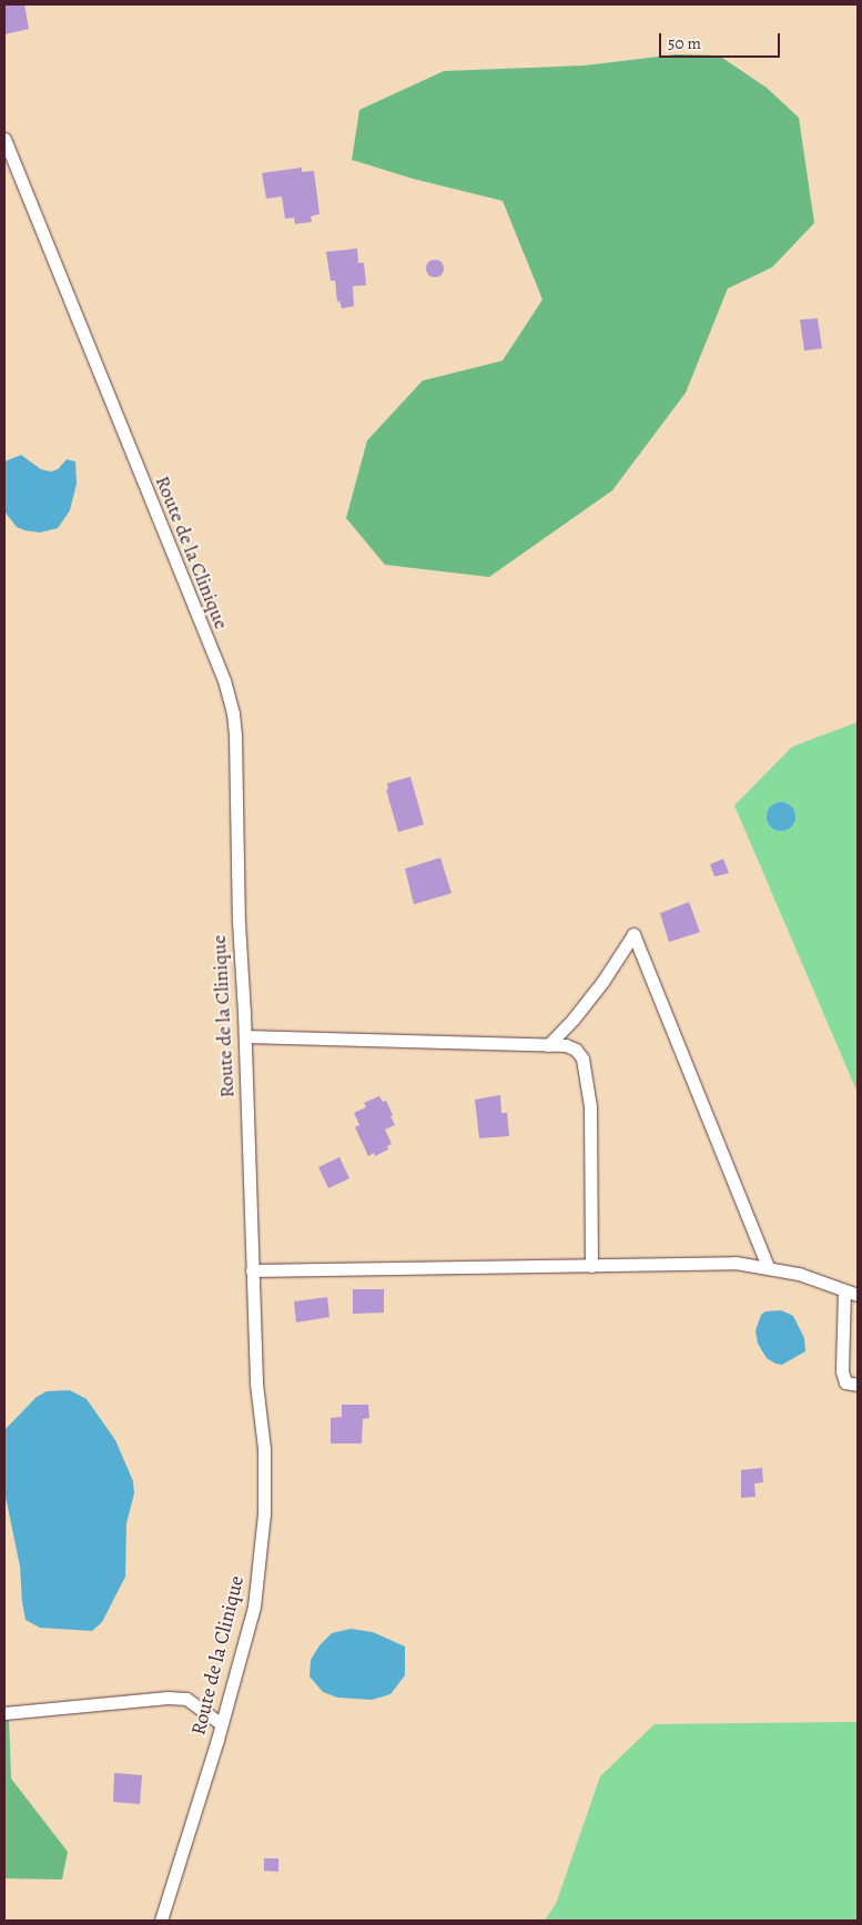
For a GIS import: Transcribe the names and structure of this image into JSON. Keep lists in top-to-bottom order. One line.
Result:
{"streets":{"street":["Route de la Clinique"]},"scale_bar":"50 m"}
